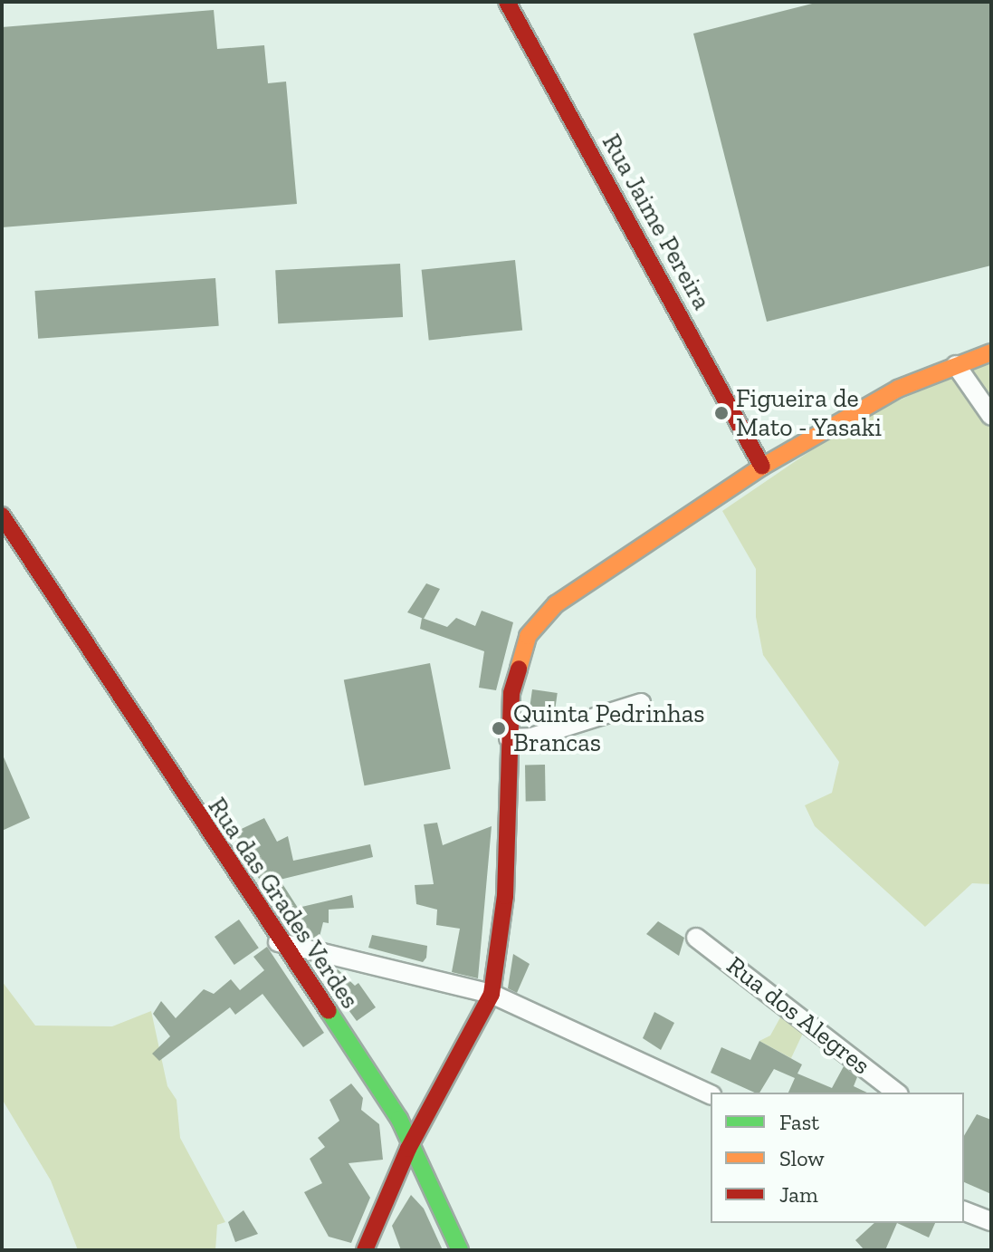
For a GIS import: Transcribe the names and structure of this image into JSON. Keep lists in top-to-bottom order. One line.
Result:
{"streets":{"street":["Rua Jaime Pereira","Rua das Grades Verdes","Rua dos Alegres"]},"places":["Figueira de Mato - Yasaki","Quinta Pedrinhas Brancas"],"legend":["Fast","Slow","Jam"]}
